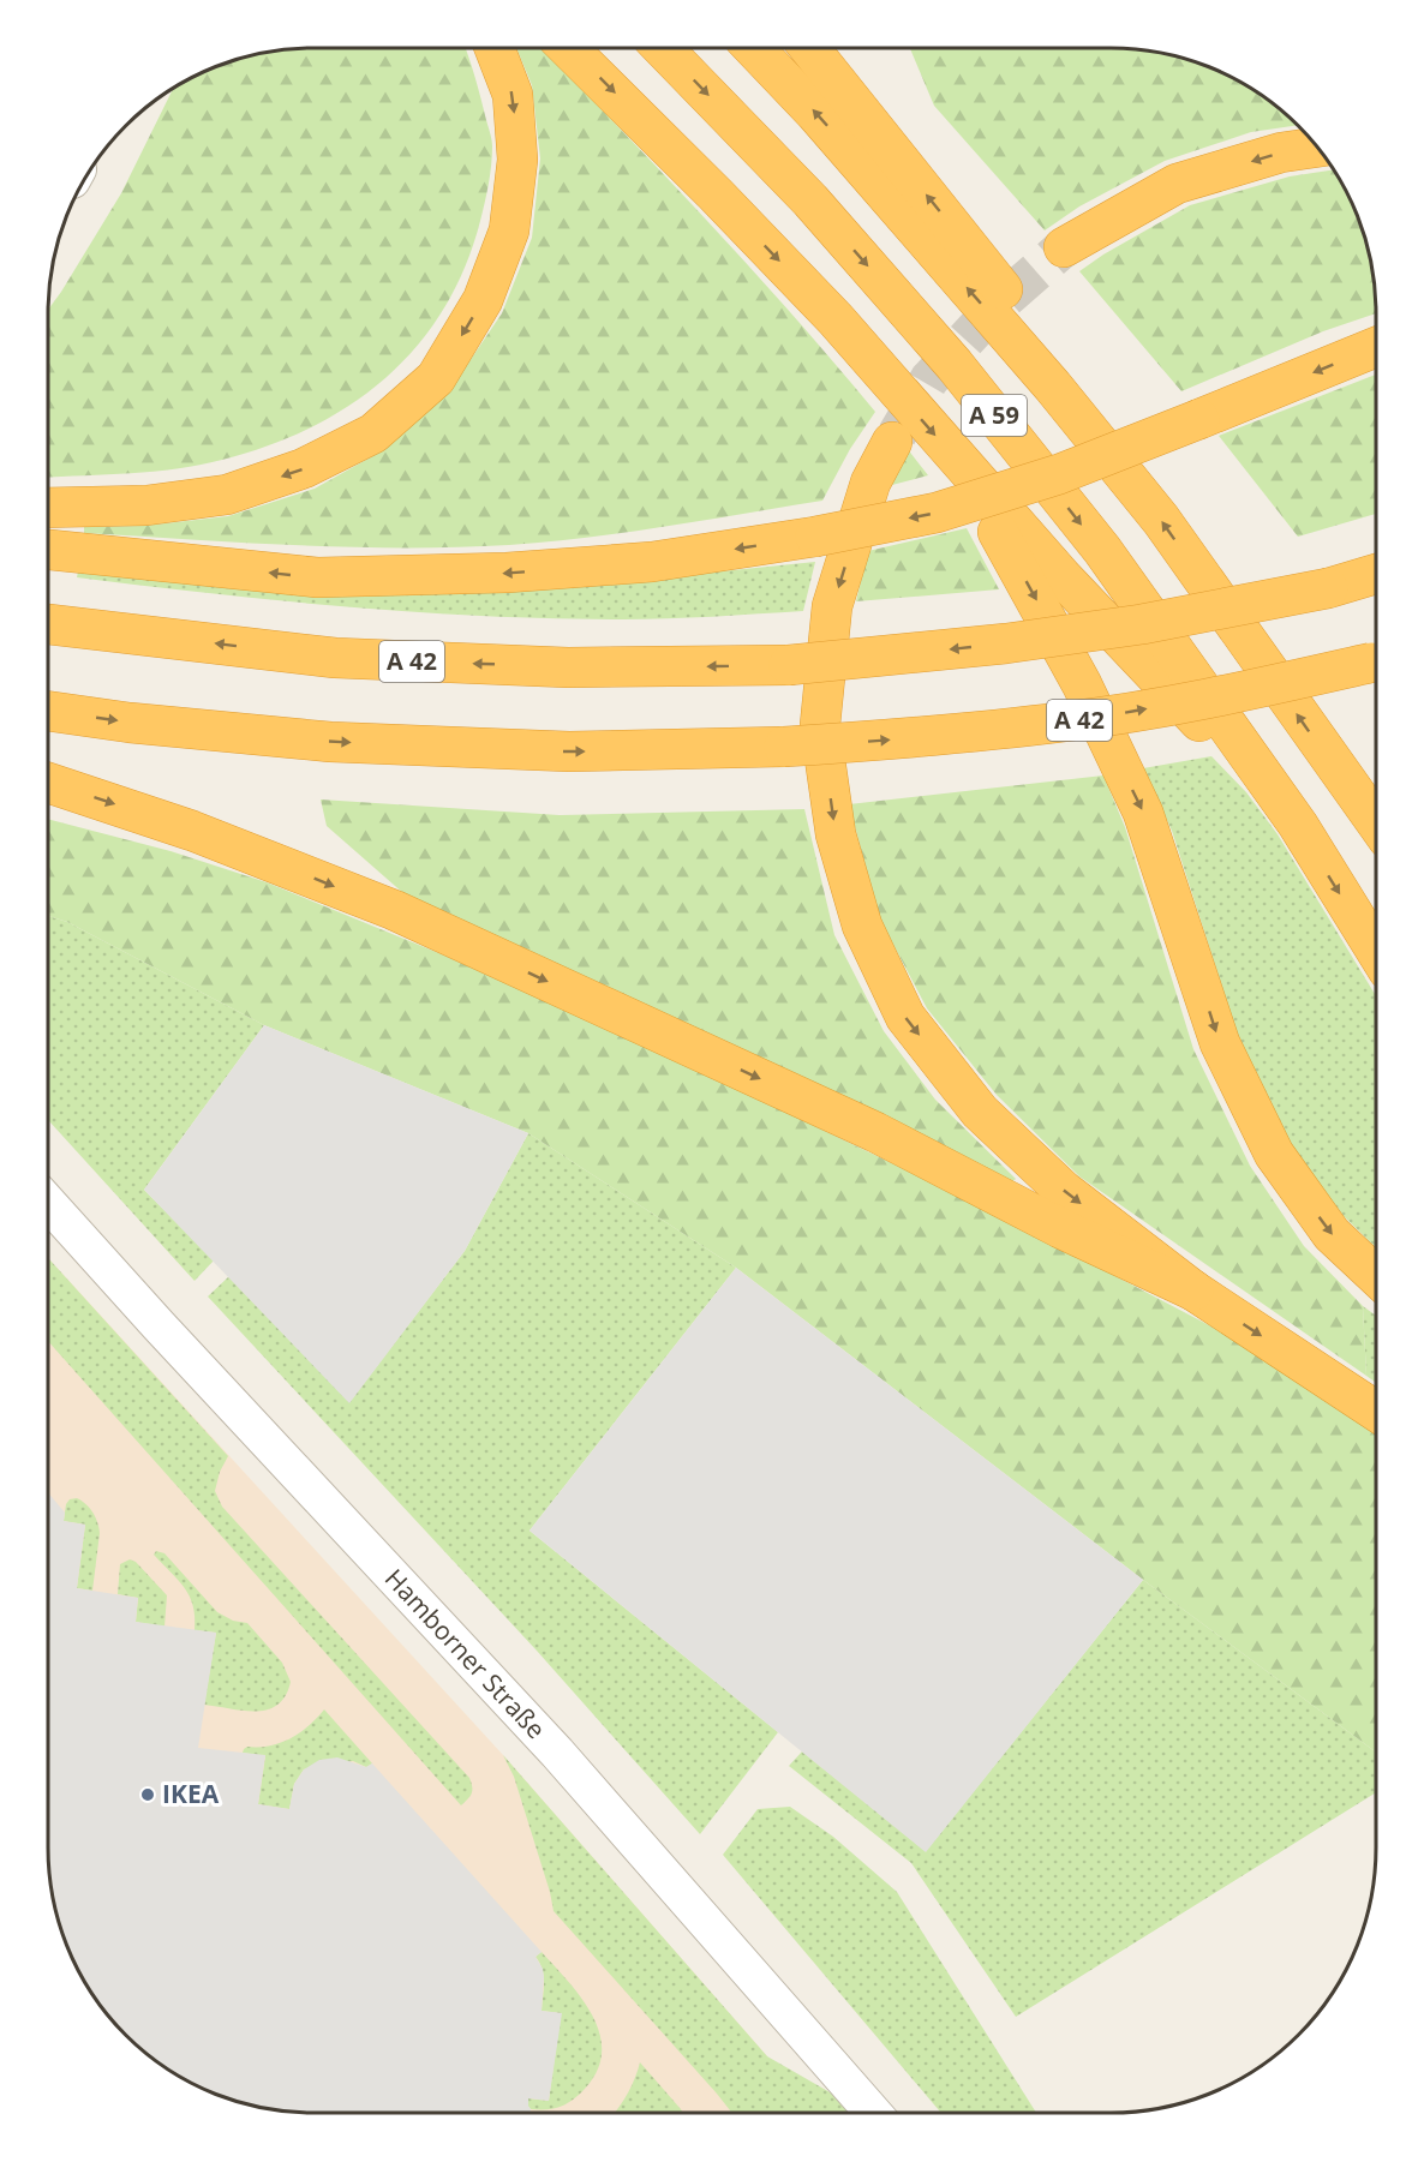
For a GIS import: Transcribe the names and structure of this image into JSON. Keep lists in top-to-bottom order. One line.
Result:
{"streets":{"highway":["A 59","A 42"],"street":["Hamborner Straße"]},"places":["IKEA"]}
